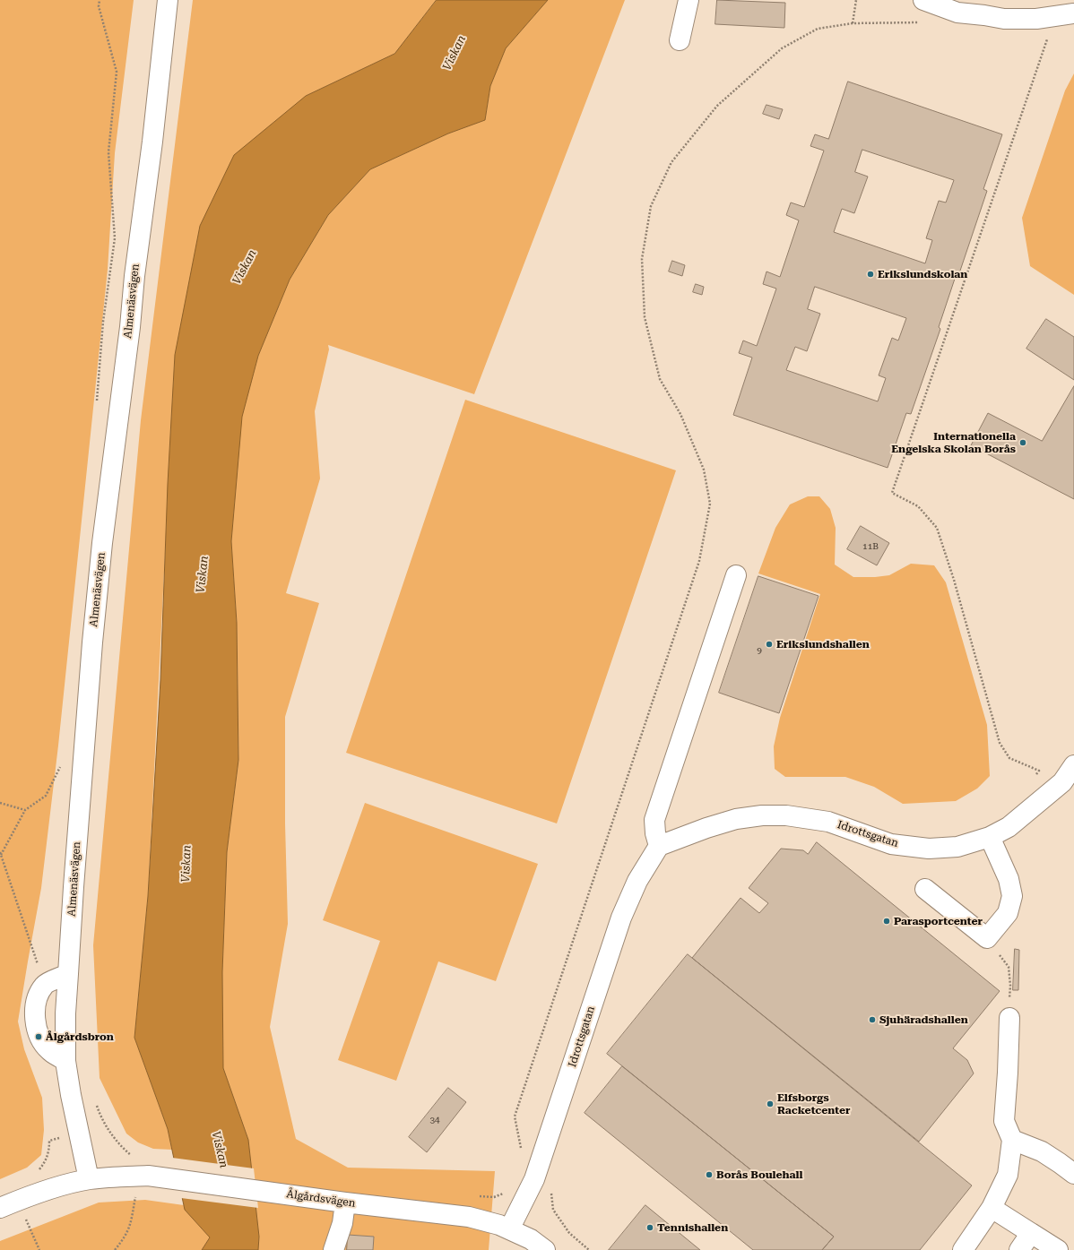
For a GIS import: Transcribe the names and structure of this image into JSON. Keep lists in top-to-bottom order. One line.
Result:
{"streets":{"street":["Almenäsvägen","Idrottsgatan","Ålgårdsvägen"]},"crossings":[["Almenäsvägen","Ålgårdsvägen"],["Idrottsgatan","Ålgårdsvägen"]],"water":["Viskan"],"places":["Erikslundskolan","Internationella Engelska Skolan Borås","Erikslundshallen","Parasportcenter","Sjuhäradshallen","Ålgårdsbron","Elfsborgs Racketcenter","Borås Boulehall","Tennishallen"],"house_numbers":["11B","9","34"]}
